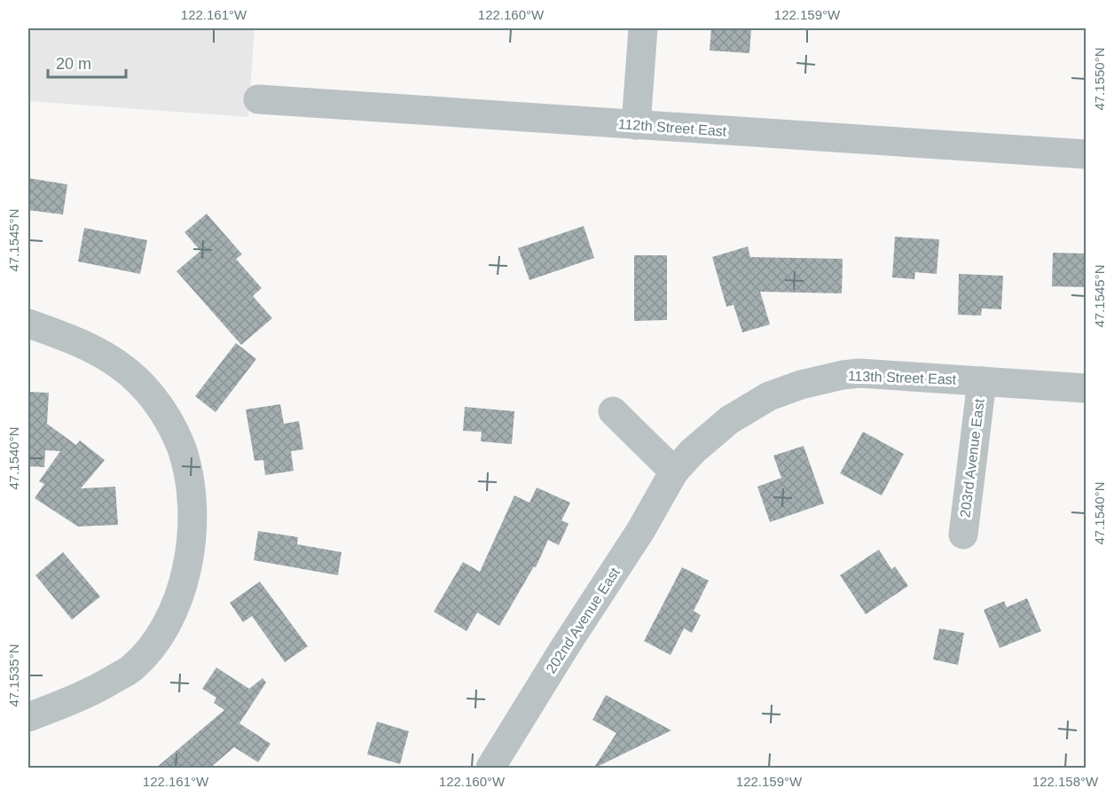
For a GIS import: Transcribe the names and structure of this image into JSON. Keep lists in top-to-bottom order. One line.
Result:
{"streets":{"street":["112th Street East","113th Street East","203rd Avenue East","202nd Avenue East"]},"crossings":[["113th Street East","203rd Avenue East"],["113th Street East","202nd Avenue East"]],"scale_bar":"20 m","coordinates":["122.161°W","122.160°W","122.159°W","47.1550°N","47.1545°N","47.1540°N","47.1535°N","122.158°W"]}
